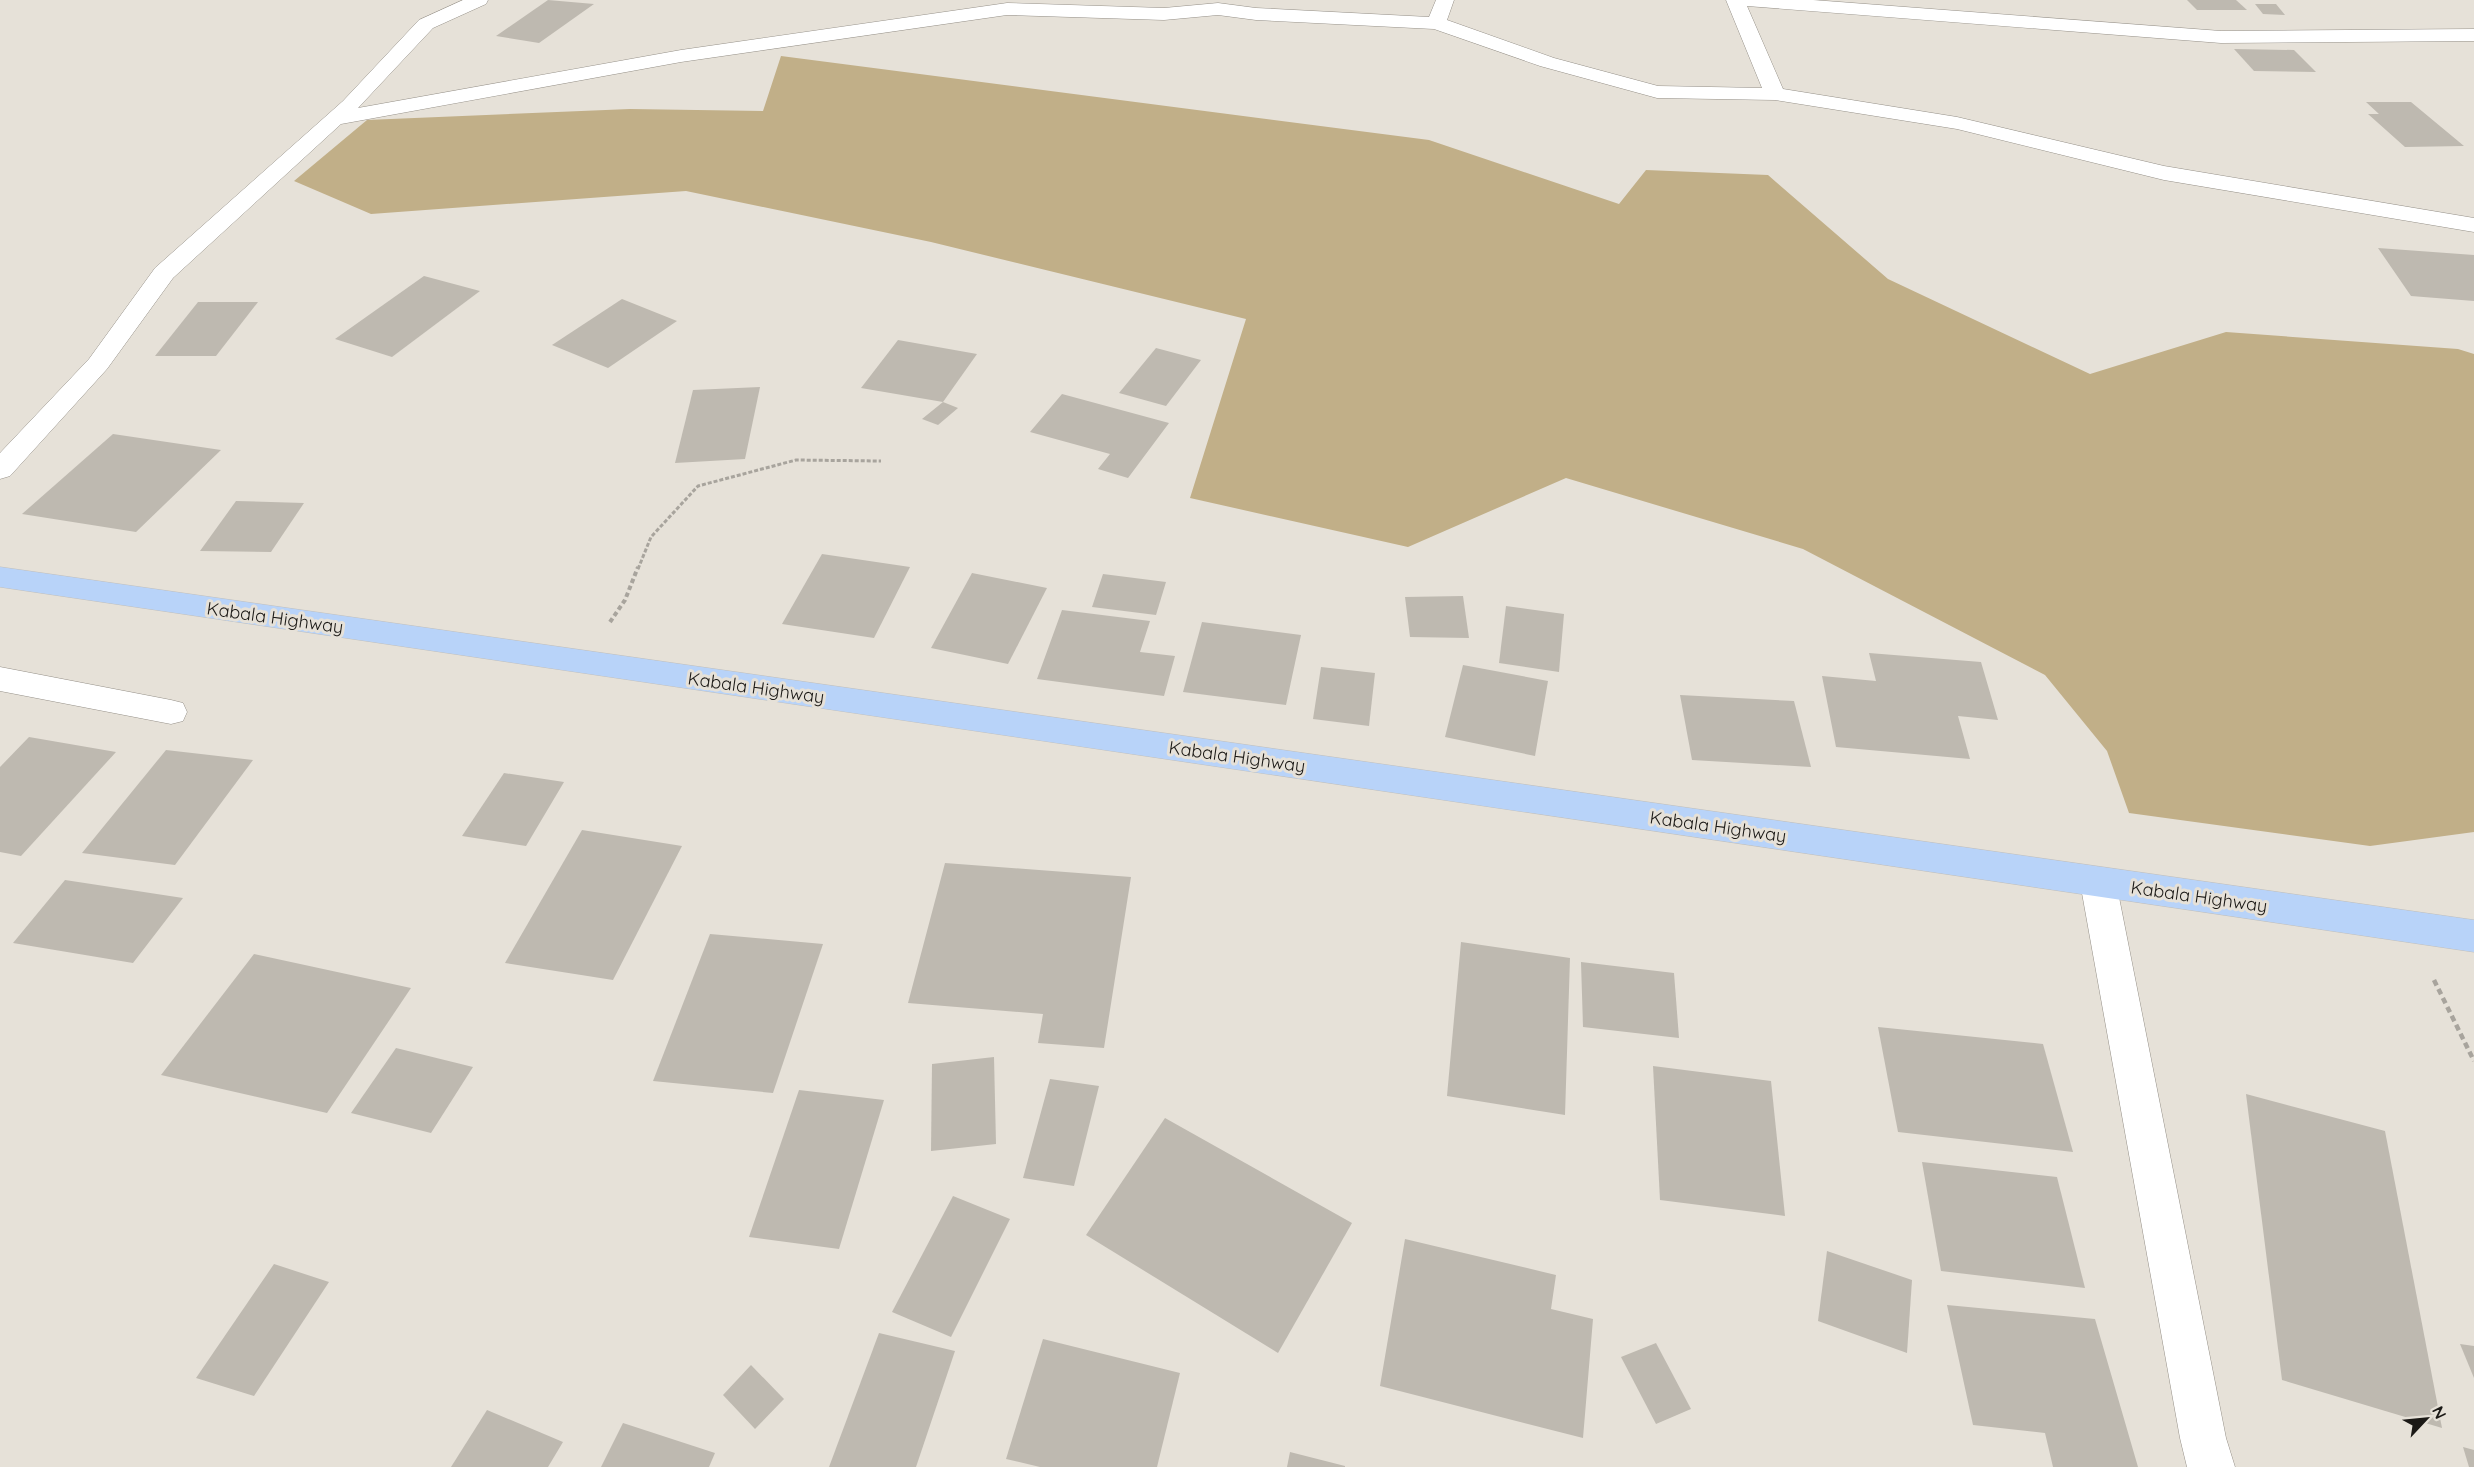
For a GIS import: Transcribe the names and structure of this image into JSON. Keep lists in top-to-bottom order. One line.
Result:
{"streets":{"main road":["Kabala Highway"]},"north":"top right"}
